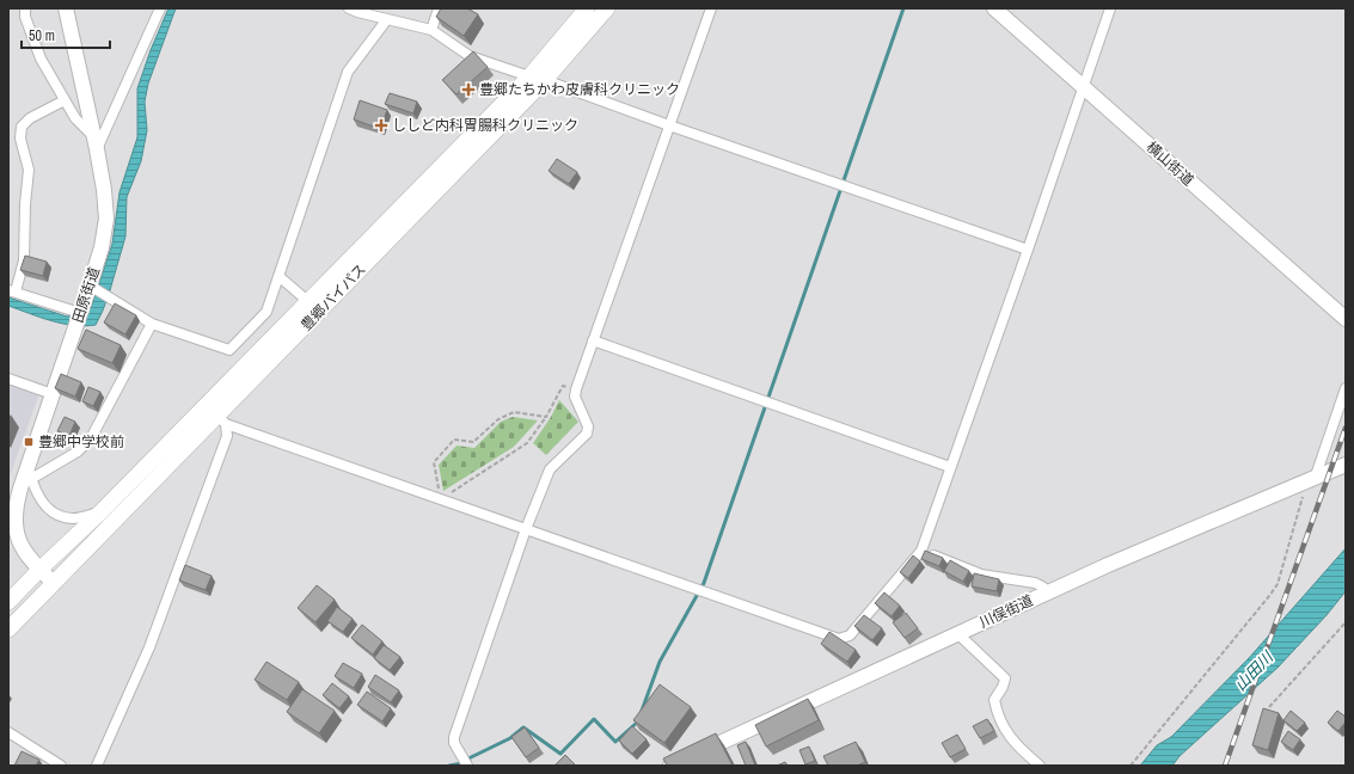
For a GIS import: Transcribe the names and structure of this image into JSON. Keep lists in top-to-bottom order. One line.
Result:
{"streets":{"main road":["豊郷バイパス"],"street":["横山街道","田原街道","川俣街道"]},"crossings":[["田原街道","豊郷バイパス"]],"water":["山田川"],"places":{"health":["豊郷たちかわ皮膚科クリニック","ししど内科胃腸科クリニック"],"transit":["豊郷中学校前"]},"scale_bar":"50 m"}
